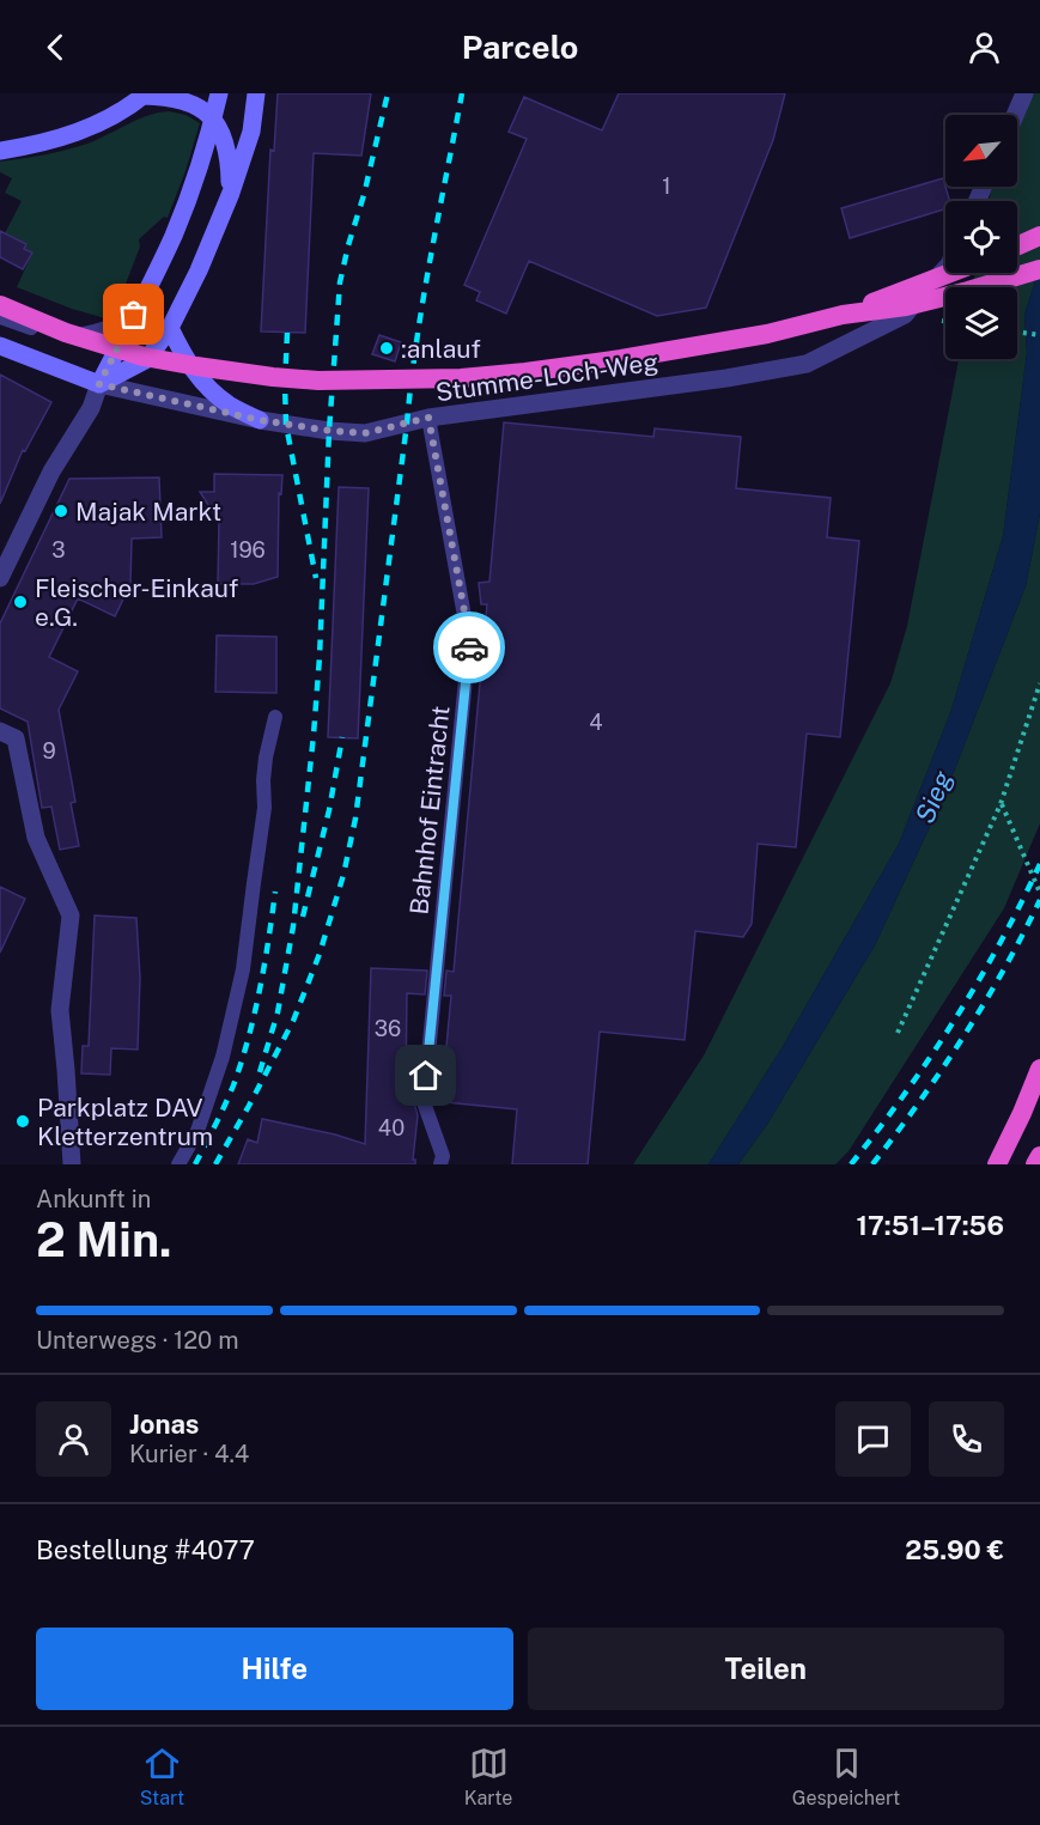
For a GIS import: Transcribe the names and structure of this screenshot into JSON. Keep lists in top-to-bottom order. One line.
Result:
{"streets":{"street":["Stumme-Loch-Weg"],"lane":["Bahnhof Eintracht"]},"crossings":[["Stumme-Loch-Weg","Bahnhof Eintracht"]],"water":["Sieg"],"places":[":anlauf","Majak Markt","Fleischer-Einkauf e.G.","Parkplatz DAV Kletterzentrum"],"house_numbers":["1","3","196","4","9","36","40"],"north":"bottom left","page":{"header":"Parcelo","heading":["2 Min.","Ankunft in","17:51–17:56"],"panel":["Jonas","Kurier · 4.4","Bestellung #4077","25.90 €"],"bar":"Unterwegs · 120 m","buttons":["Hilfe","Teilen"],"tabs":["Start","Karte","Gespeichert"]}}
